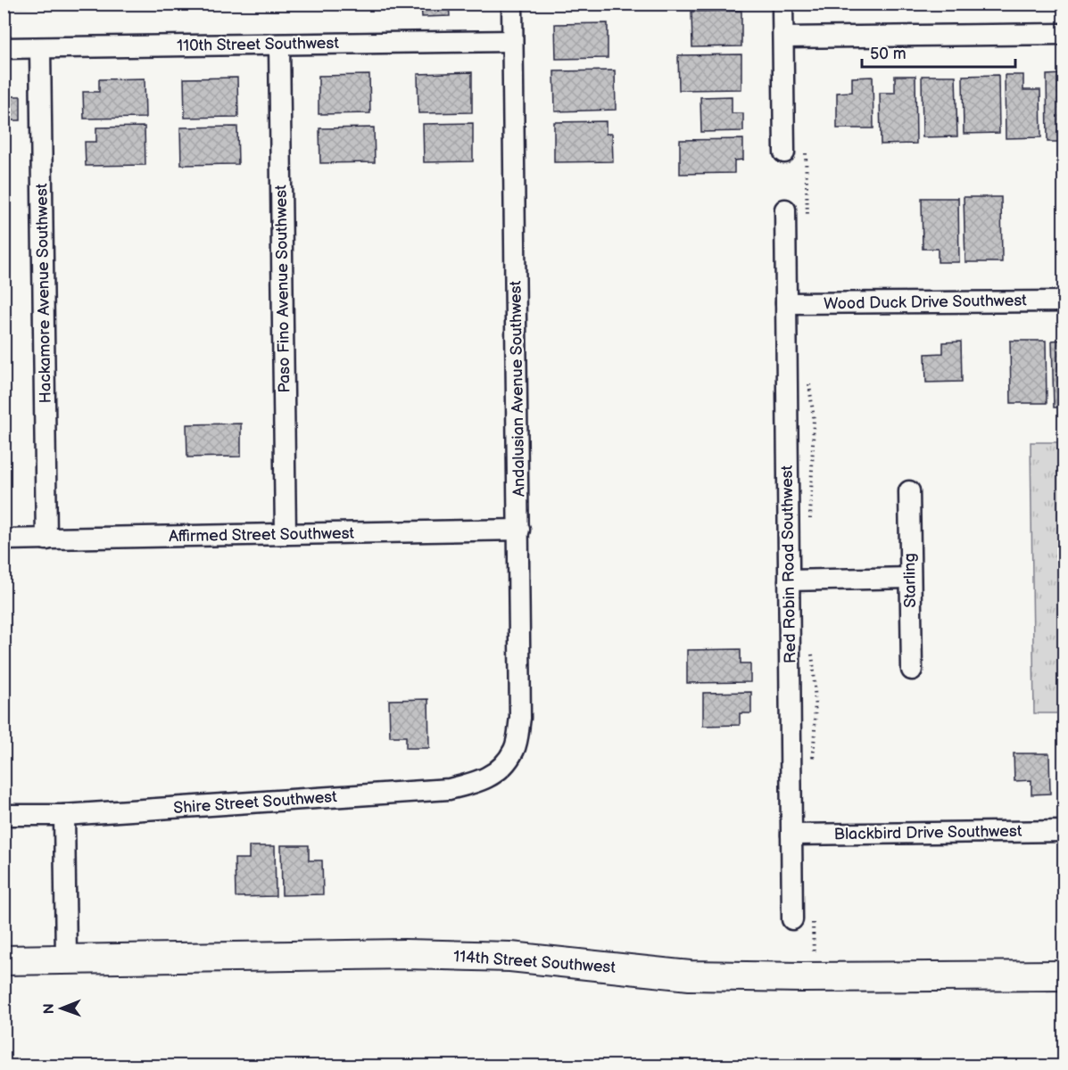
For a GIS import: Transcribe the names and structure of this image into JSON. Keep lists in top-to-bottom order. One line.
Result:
{"streets":{"street":["110th Street Southwest","Paso Fino Avenue Southwest","Hackamore Avenue Southwest","Wood Duck Drive Southwest","Andalusian Avenue Southwest","Affirmed Street Southwest","Red Robin Road Southwest","Starling","Shire Street Southwest","Blackbird Drive Southwest","114th Street Southwest"]},"crossings":[["110th Street Southwest","Paso Fino Avenue Southwest"],["110th Street Southwest","Hackamore Avenue Southwest"],["110th Street Southwest","Andalusian Avenue Southwest"],["Paso Fino Avenue Southwest","Affirmed Street Southwest"],["Hackamore Avenue Southwest","Affirmed Street Southwest"],["Wood Duck Drive Southwest","Red Robin Road Southwest"],["Andalusian Avenue Southwest","Affirmed Street Southwest"],["Andalusian Avenue Southwest","Shire Street Southwest"],["Red Robin Road Southwest","Blackbird Drive Southwest"]],"scale_bar":"50 m","north":"left"}
